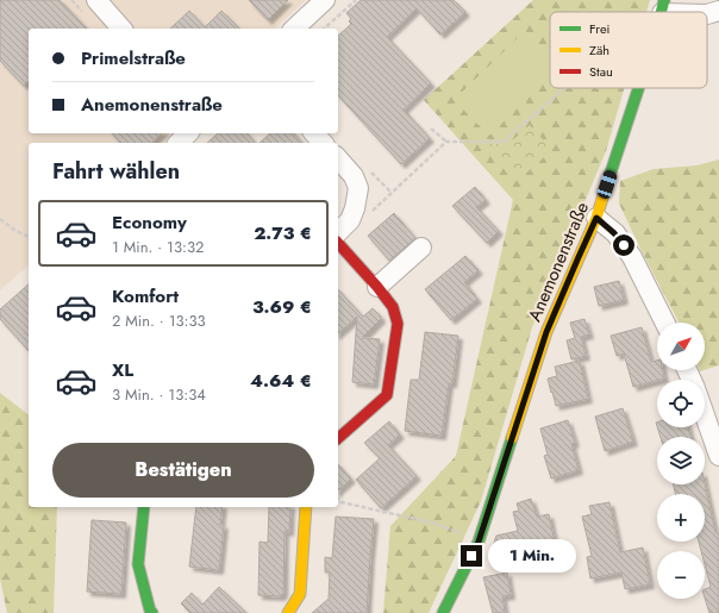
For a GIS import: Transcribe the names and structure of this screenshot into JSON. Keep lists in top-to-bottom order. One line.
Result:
{"streets":{"street":["Anemonenstraße"]},"legend":["Frei","Zäh","Stau"],"north":"top right","page":{"banner":["Primelstraße","Anemonenstraße"],"heading":"Fahrt wählen","list":[{"name":"Economy","note":"1 Min. · 13:32","value":"2.73 €"},{"name":"Komfort","note":"2 Min. · 13:33","value":"3.69 €"},{"name":"XL","note":"3 Min. · 13:34","value":"4.64 €"}],"map_buttons":["+","−"],"buttons":"Bestätigen","bubble":"1 Min."}}
